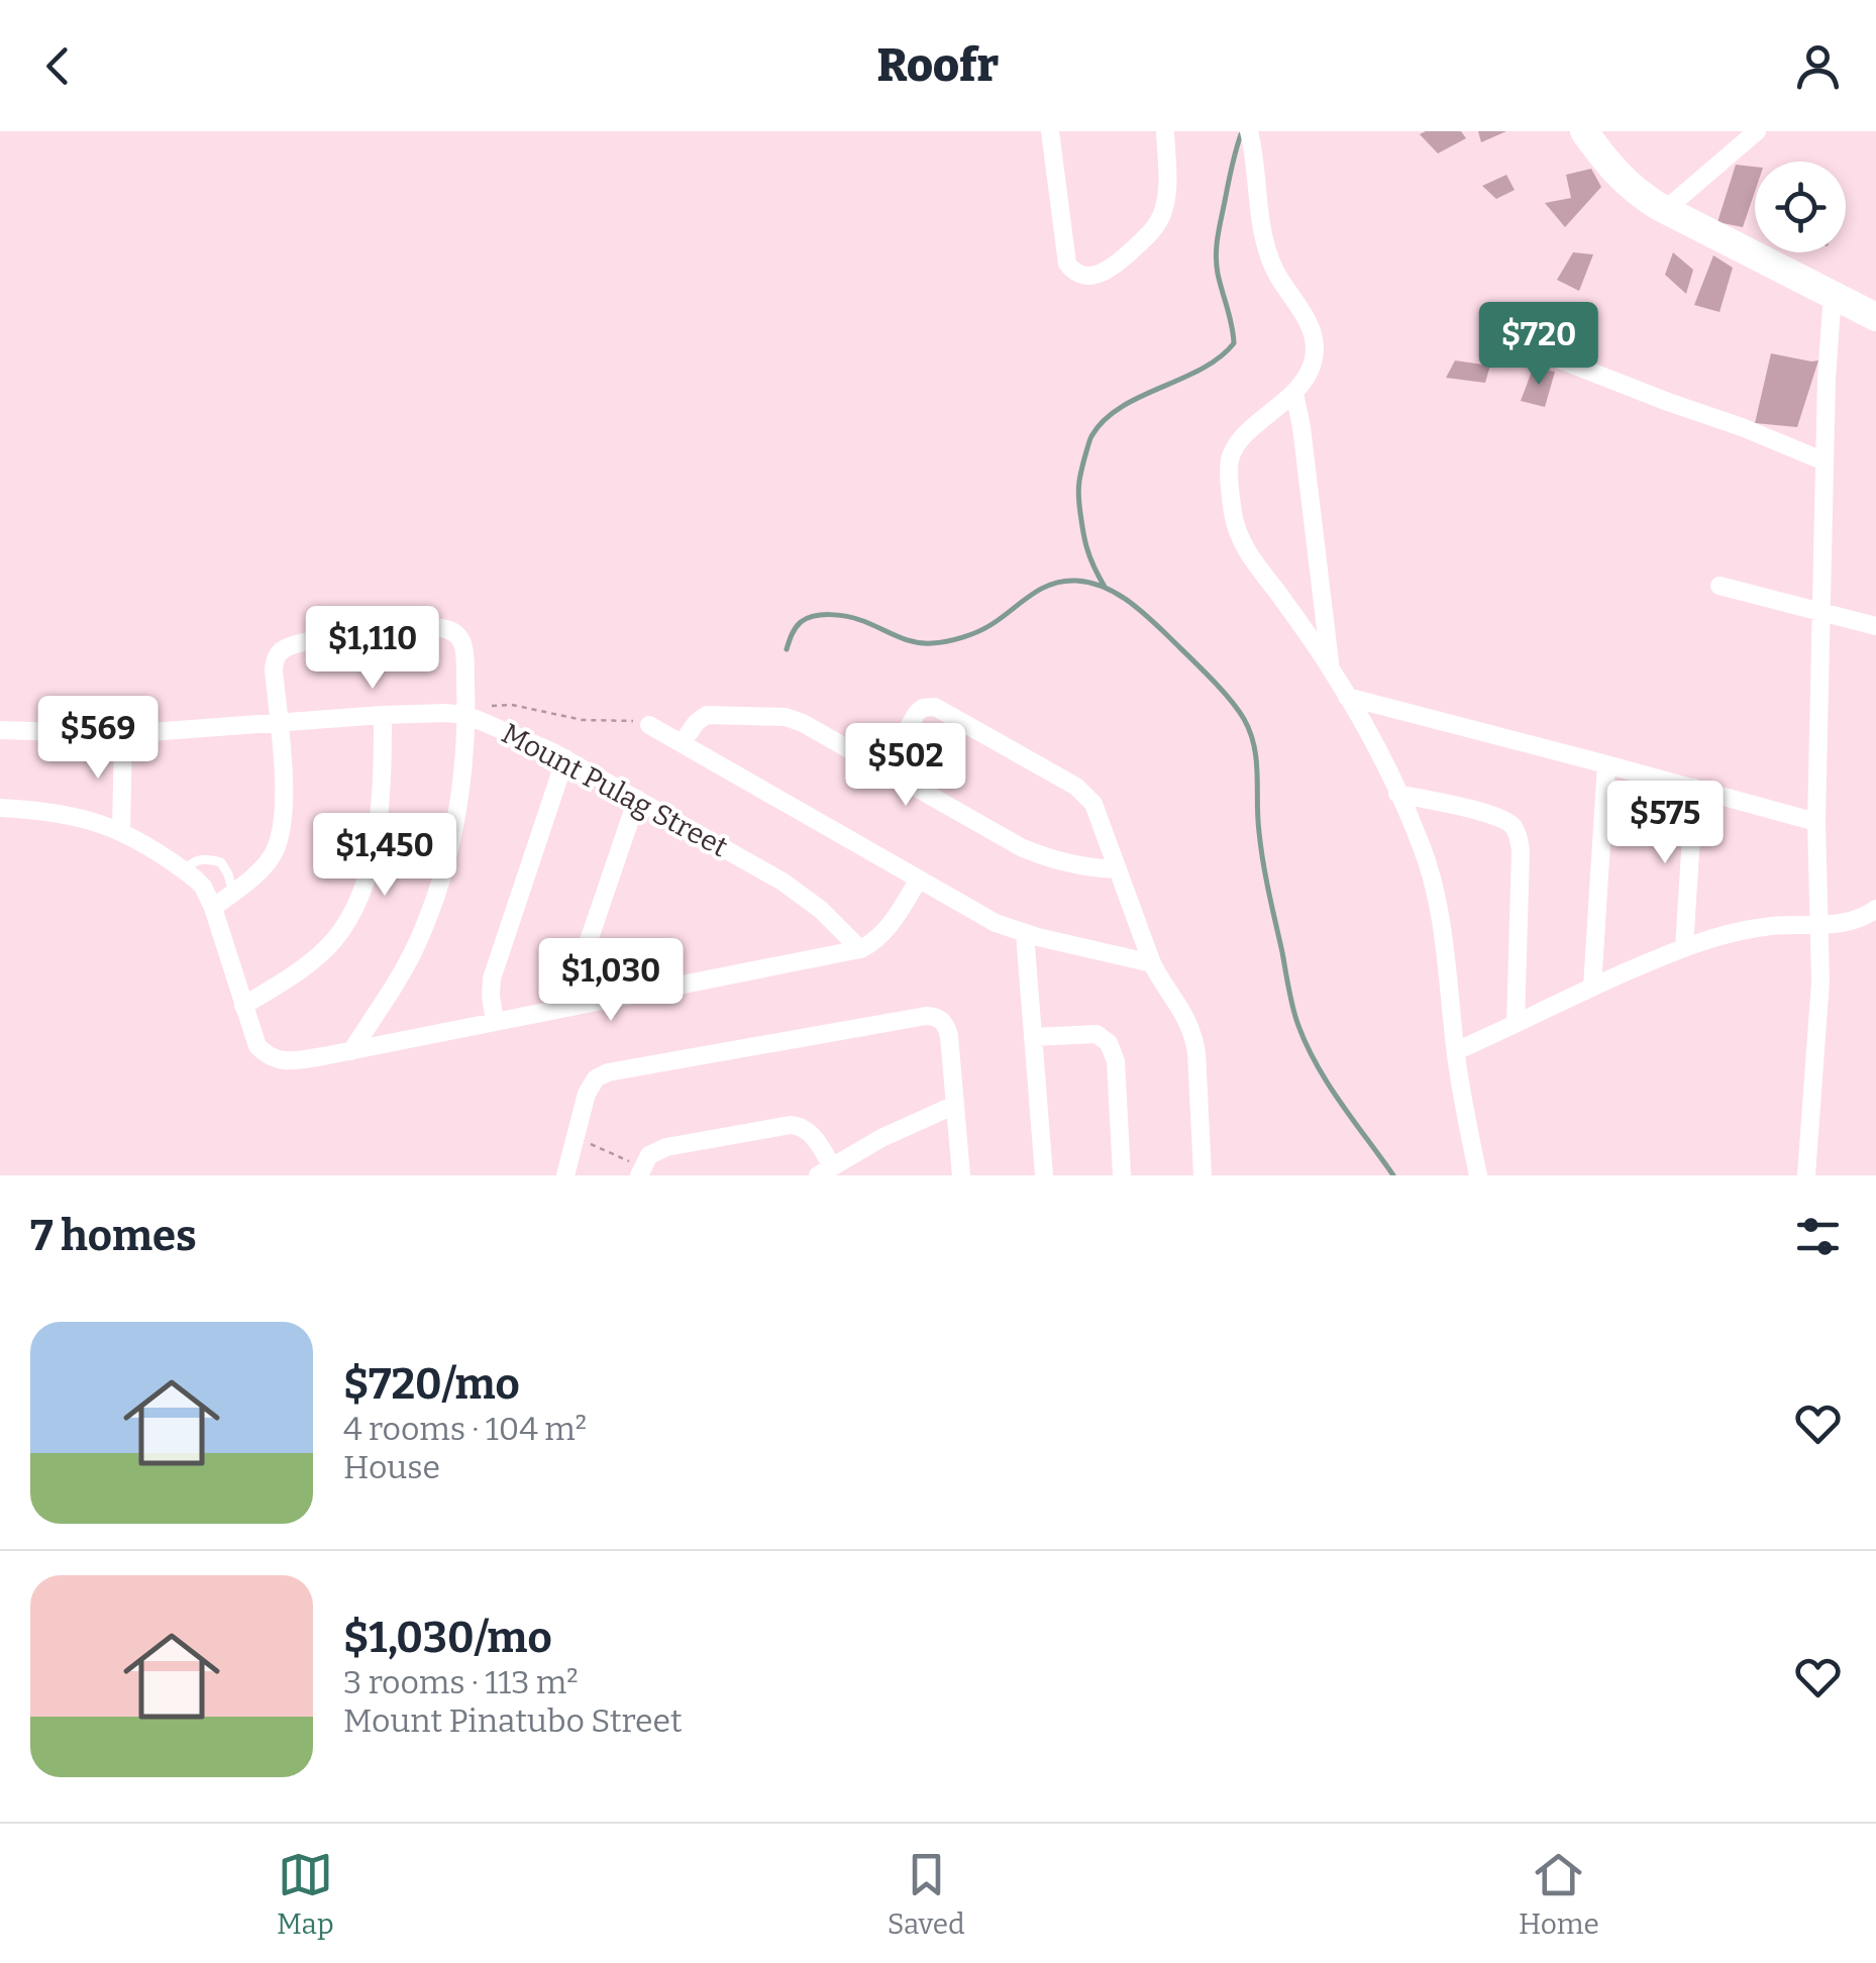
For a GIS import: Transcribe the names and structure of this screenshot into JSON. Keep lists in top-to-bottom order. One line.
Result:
{"streets":{"street":["Mount Pulag Street"]},"page":{"header":"Roofr","price":["$720","$1,110","$569","$502","$575","$1,450","$1,030"],"heading":"7 homes","list":[{"name":"$720/mo","note":"4 rooms · 104 m² · House"},{"name":"$1,030/mo","note":"3 rooms · 113 m² · Mount Pinatubo Street"}],"tabs":["Map","Saved","Home"]}}
